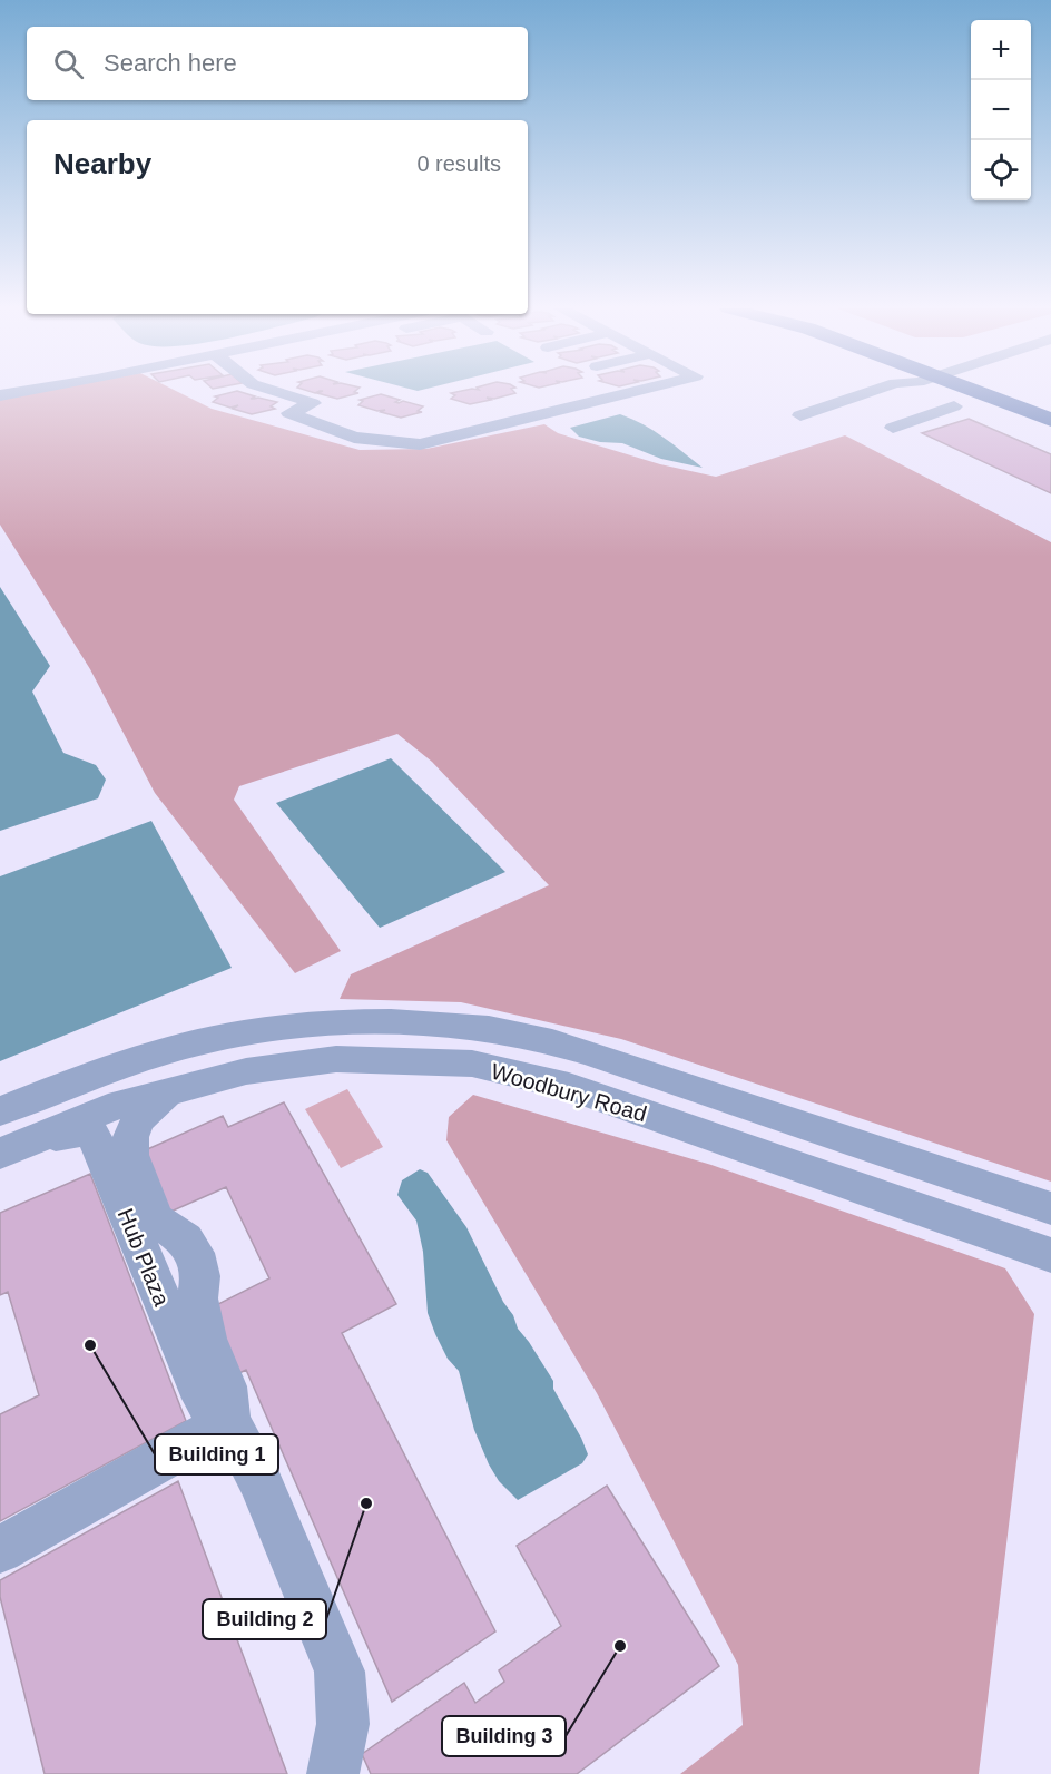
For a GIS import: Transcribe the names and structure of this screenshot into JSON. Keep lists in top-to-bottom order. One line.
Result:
{"streets":{"street":["Woodbury Road","Hub Plaza"]},"crossings":[["Woodbury Road","Hub Plaza"]],"places":["Building 1","Building 2","Building 3"],"page":{"map_buttons":["+","−"],"search":"Search here","heading":["Nearby","0 results"]}}
